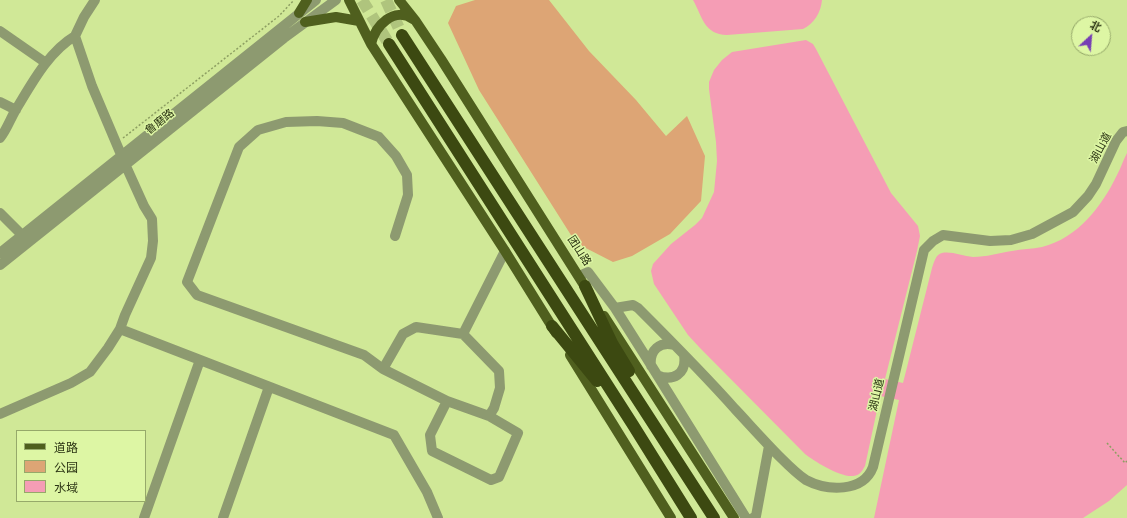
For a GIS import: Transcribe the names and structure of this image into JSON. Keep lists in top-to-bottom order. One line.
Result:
{"streets":{"main road":["团山路"],"street":["鲁磨路","湖山道"]},"legend":["道路","公园","水域"],"north":"top right"}
